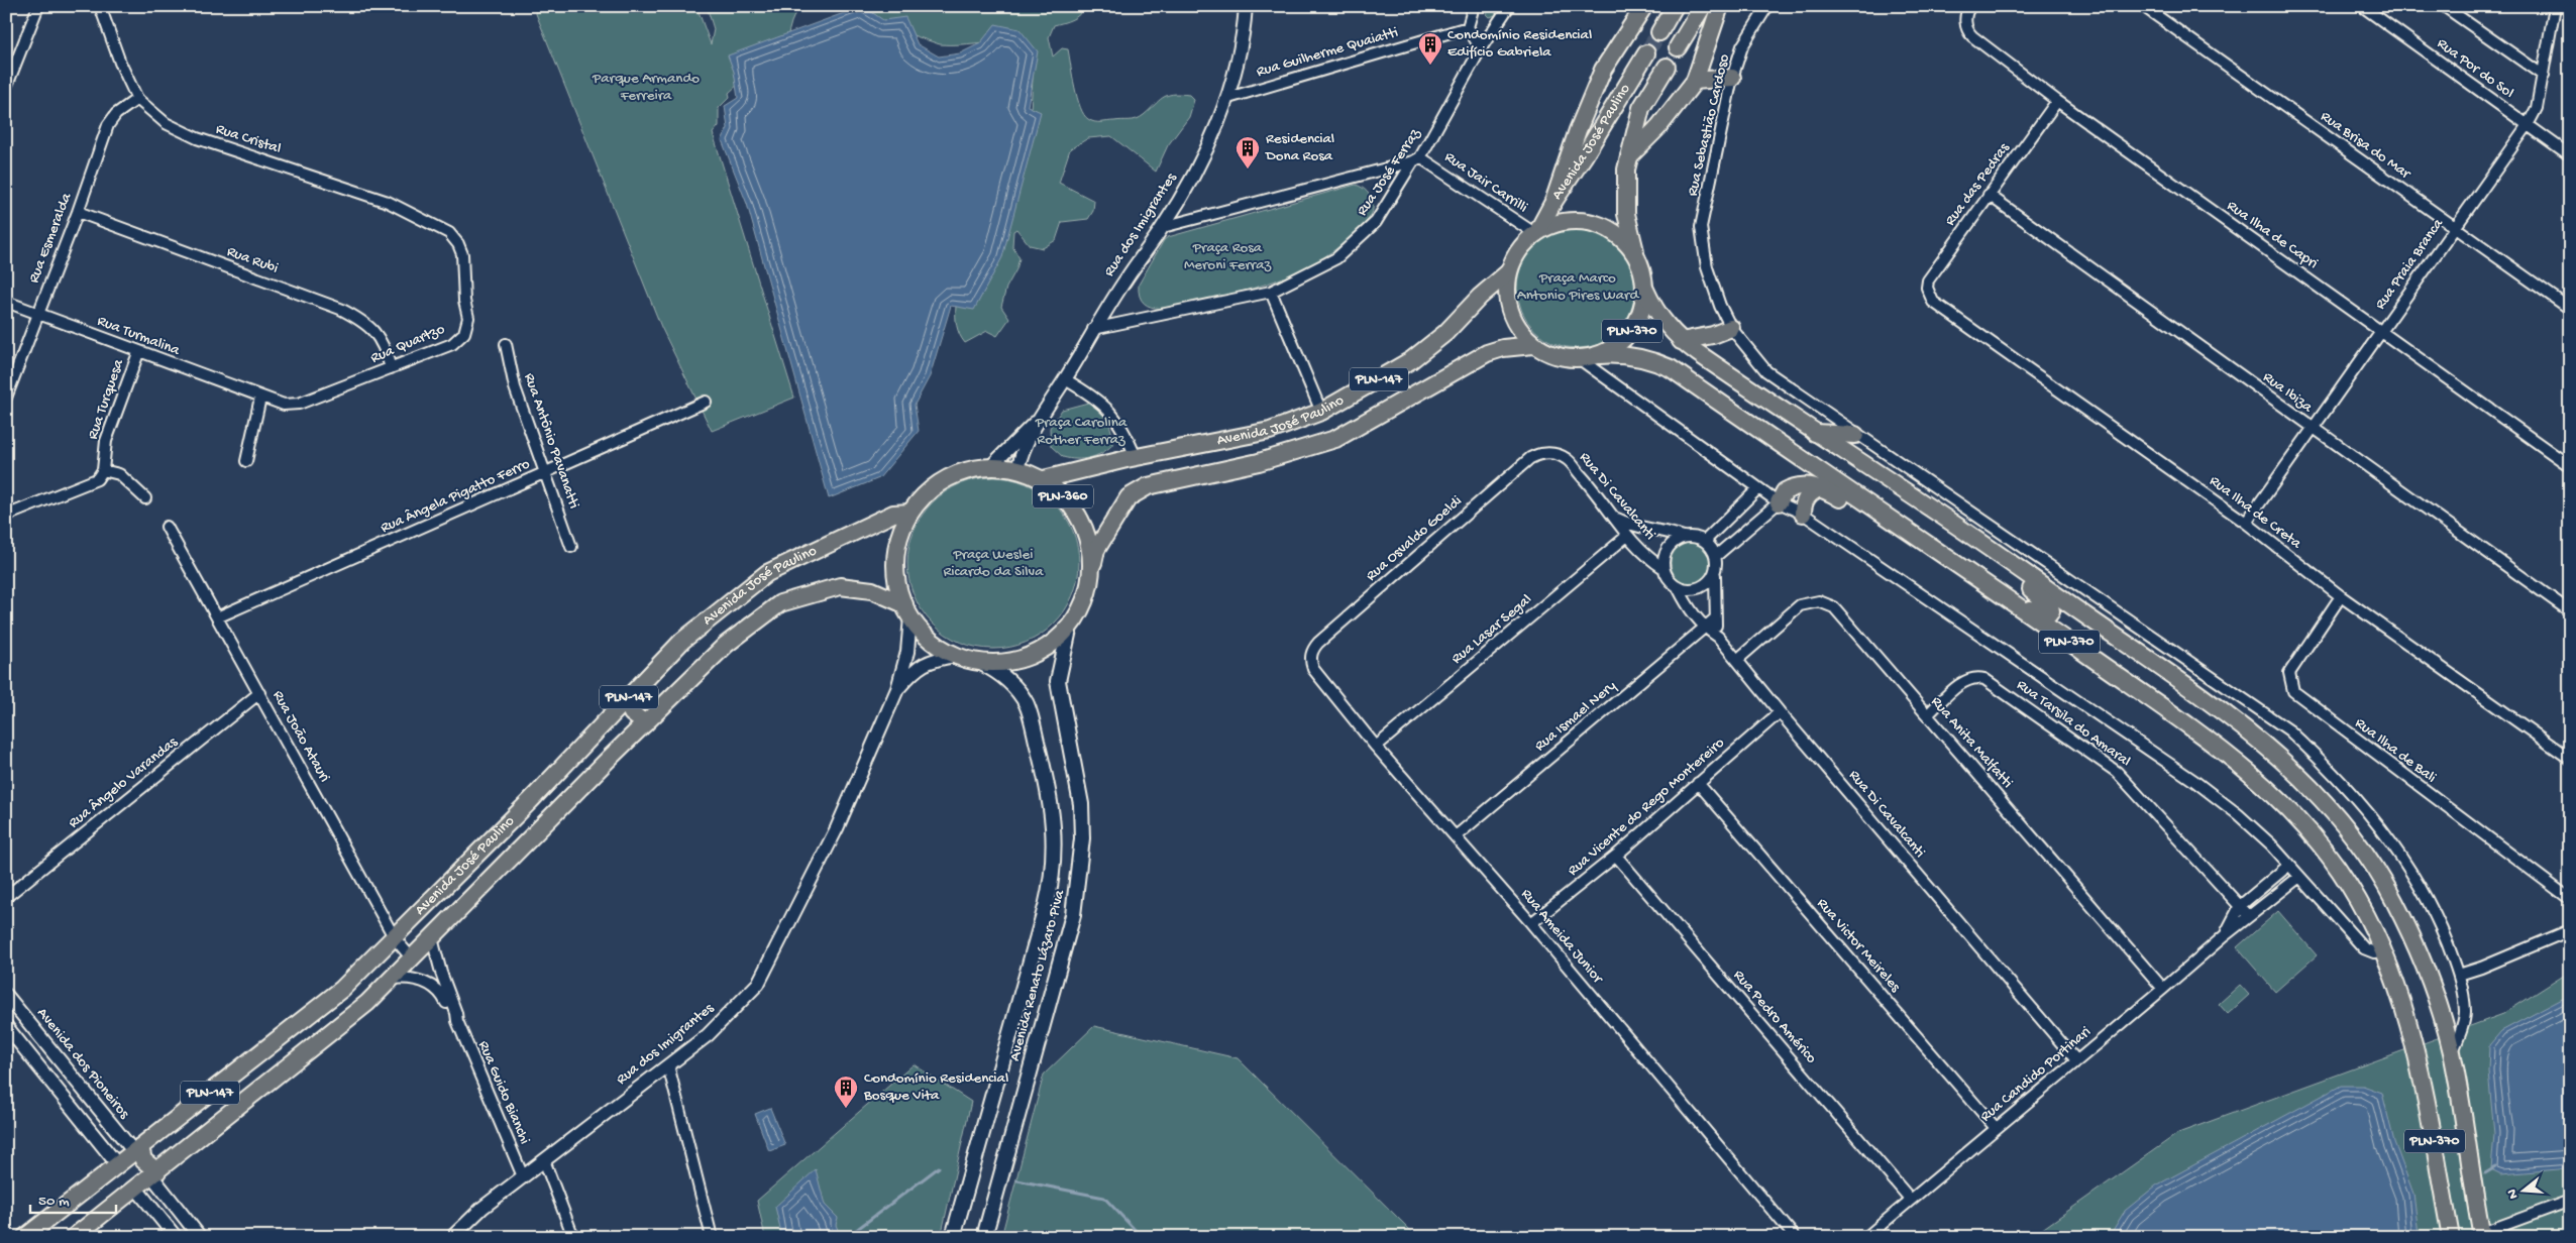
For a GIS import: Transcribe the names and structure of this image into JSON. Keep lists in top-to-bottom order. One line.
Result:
{"streets":{"main road":["Avenida José Paulino","PLN-370","PLN-147","PLN-360","Avenida Renato Lázaro Piva"],"street":["Rua Guilherme Quaiatti","Rua Por do Sol","Rua Sebastião Cardoso","Rua Cristal","Rua Brisa do Mar","Rua José Ferraz","Rua Jair Carrilli","Rua das Pedras","Rua dos Imigrantes","Rua Ilha de Capri","Rua Esmeralda","Rua Rubi","Rua Praia Branca","Rua Turmalina","Rua Quartzo","Rua Ibiza","Rua Turquesa","Rua Antônio Pavanatti","Rua Ângela Pigatto Ferro","Rua Di Cavalcanti","Rua Ilha de Creta","Rua Osvaldo Goeldi","Rua Lasar Segal","Rua Ismael Nery","Rua Tarsila do Amaral","Rua João Atauri","Rua Anita Malfatti","Rua Ilha de Bali","Rua Ângelo Varandas","Rua Vicente do Rego Montereiro","Rua Ameida Junior","Rua Victor Meireles","Rua Pedro Américo","Avenida dos Pioneiros","Rua Candido Portinari","Rua Guido Bianchi"]},"crossings":[["Rua Guilherme Quaiatti","Rua dos Imigrantes"],["Rua Por do Sol","Rua Praia Branca"],["Rua Cristal","Rua Esmeralda"],["Rua Cristal","Rua Quartzo"],["Avenida José Paulino","Rua Jair Carrilli"],["Avenida José Paulino","Rua dos Imigrantes"],["Avenida José Paulino","PLN-370"],["Avenida José Paulino","PLN-360"],["Avenida José Paulino","Rua João Atauri"],["Avenida José Paulino","Avenida dos Pioneiros"],["Avenida José Paulino","Rua Guido Bianchi"],["Rua Brisa do Mar","Rua Praia Branca"],["Rua José Ferraz","Rua Jair Carrilli"],["Rua José Ferraz","Rua dos Imigrantes"],["Rua Jair Carrilli","PLN-370"],["Rua das Pedras","Rua Ilha de Capri"],["Rua das Pedras","Rua Ibiza"],["Rua das Pedras","Rua Ilha de Creta"],["Rua dos Imigrantes","PLN-360"],["Rua dos Imigrantes","Rua Guido Bianchi"],["Rua Ilha de Capri","Rua Praia Branca"],["Rua Esmeralda","Rua Rubi"],["Rua Esmeralda","Rua Turmalina"],["Rua Rubi","Rua Quartzo"],["Rua Praia Branca","Rua Ibiza"],["Rua Praia Branca","Rua Ilha de Creta"],["Rua Turmalina","Rua Quartzo"],["Rua Turmalina","Rua Turquesa"],["Rua Antônio Pavanatti","Rua Ângela Pigatto Ferro"],["Rua Ângela Pigatto Ferro","Rua João Atauri"],["PLN-360","Avenida Renato Lázaro Piva"],["Rua Di Cavalcanti","Rua Osvaldo Goeldi"],["Rua Di Cavalcanti","Rua Lasar Segal"],["Rua Di Cavalcanti","Rua Ismael Nery"],["Rua Di Cavalcanti","Rua Anita Malfatti"],["Rua Di Cavalcanti","Rua Vicente do Rego Montereiro"],["Rua Di Cavalcanti","Rua Candido Portinari"],["Rua Ilha de Creta","Rua Ilha de Bali"],["Rua Osvaldo Goeldi","Rua Ameida Junior"],["Rua Lasar Segal","Rua Ameida Junior"],["Rua Ismael Nery","Rua Ameida Junior"],["Rua Tarsila do Amaral","Rua Anita Malfatti"],["Rua Tarsila do Amaral","Rua Candido Portinari"],["Rua João Atauri","Rua Ângelo Varandas"],["Rua Anita Malfatti","Rua Candido Portinari"],["Rua Vicente do Rego Montereiro","Rua Ameida Junior"],["Rua Vicente do Rego Montereiro","Rua Victor Meireles"],["Rua Vicente do Rego Montereiro","Rua Pedro Américo"],["Rua Victor Meireles","Rua Candido Portinari"],["Rua Pedro Américo","Rua Candido Portinari"]],"parks":["Parque Armando Ferreira","Praça Rosa Meroni Ferraz","Praça Marco Antonio Pires Ward","Praça Carolina Rother Ferraz","Praça Weslei Ricardo da Silva"],"places":{"building":["Condomínio Residencial Edifício Gabriela","Residencial Dona Rosa","Condomínio Residencial Bosque Vita"]},"scale_bar":"50 m","north":"left"}
